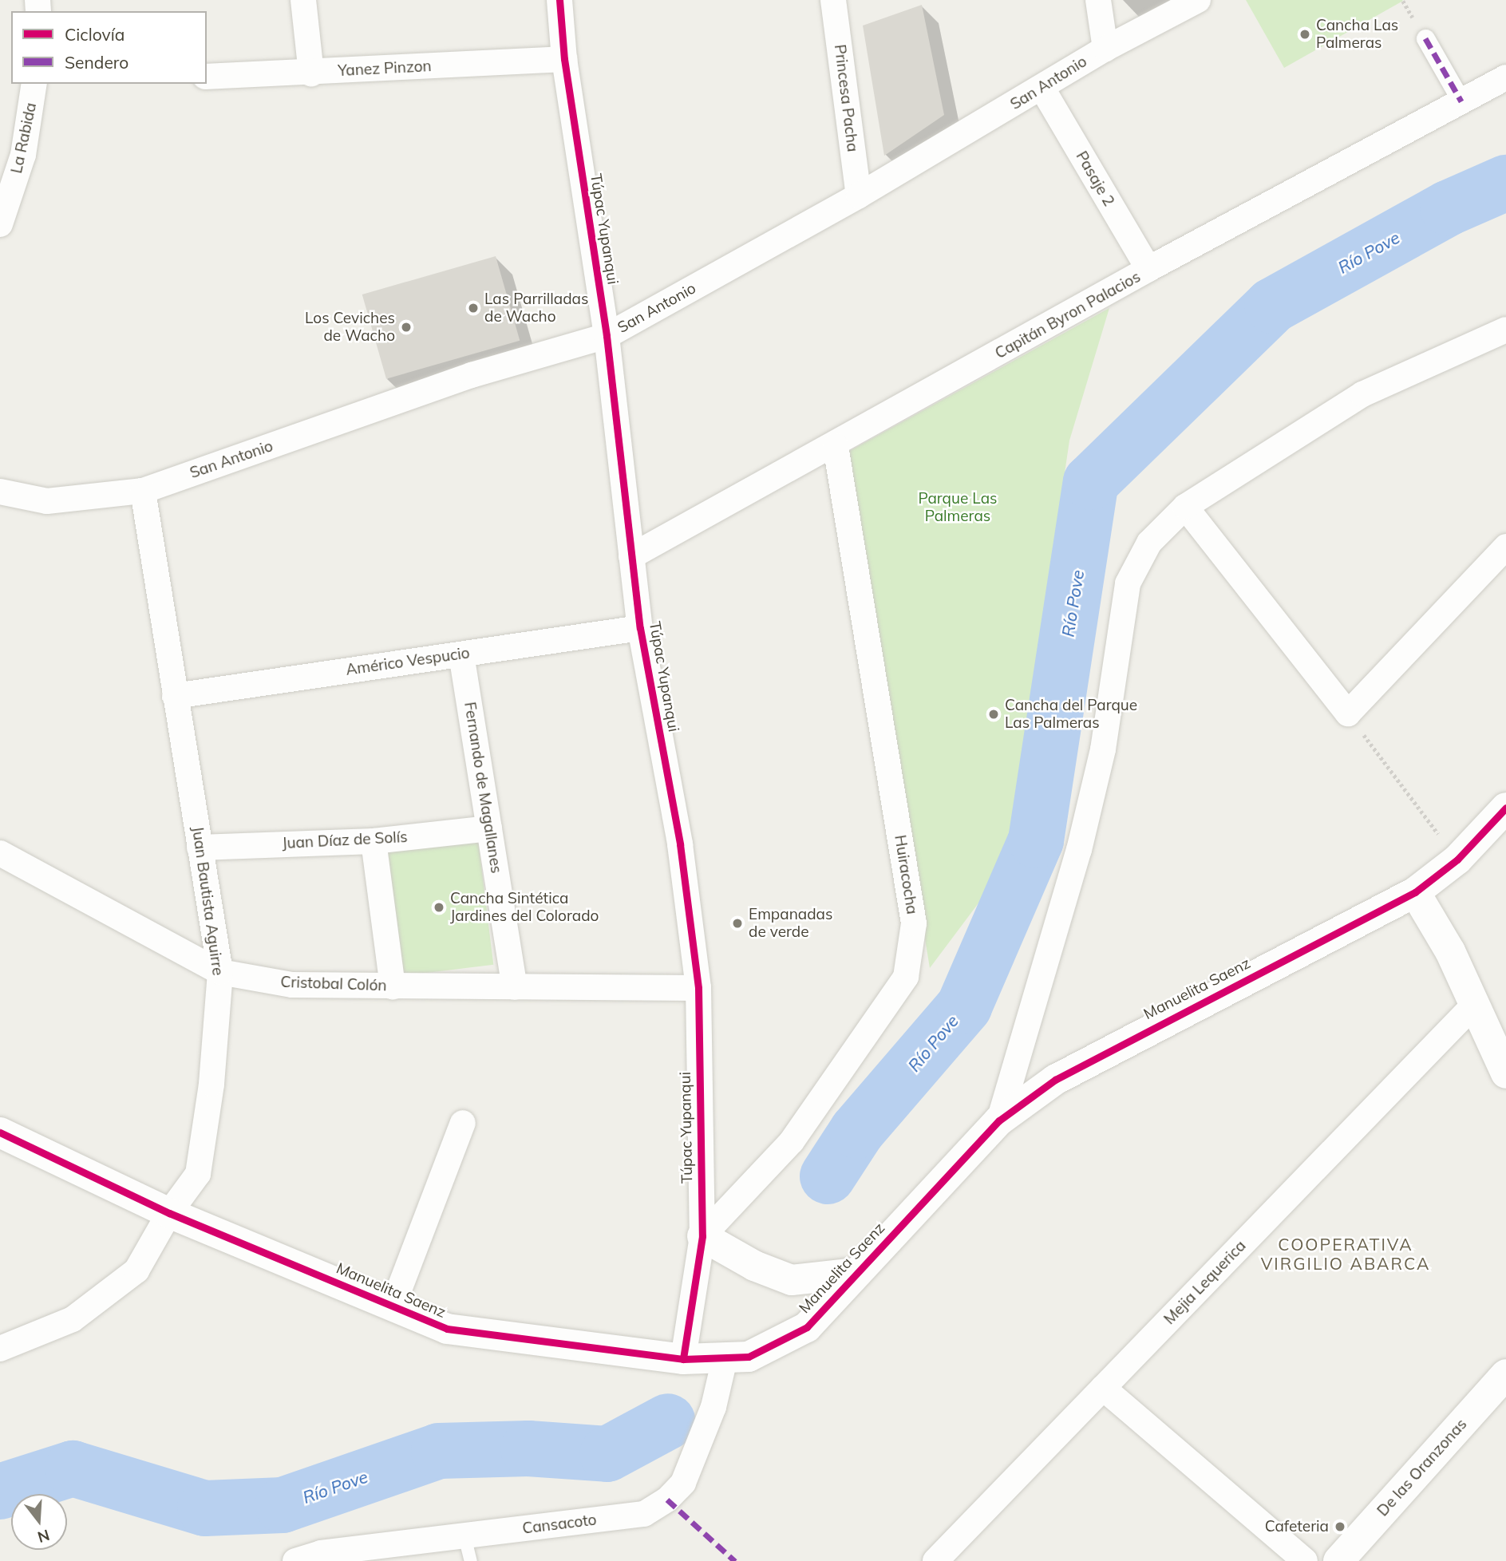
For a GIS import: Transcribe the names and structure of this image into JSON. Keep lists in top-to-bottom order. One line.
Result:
{"streets":{"street":["Yanez Pinzon","San Antonio","Princesa Pacha","La Rabida","Pasaje 2","Túpac Yupanqui","Capitán Byron Palacios","Américo Vespucio","Fernando de Magallanes","Juan Díaz de Solís","Huiracocha","Juan Bautista Aguirre","Cristobal Colón","Manuelita Saenz","Mejia Lequerica","De las Oranzonas","Cansacoto"]},"crossings":[["Yanez Pinzon","Túpac Yupanqui"],["San Antonio","Princesa Pacha"],["San Antonio","Pasaje 2"],["San Antonio","Túpac Yupanqui"],["San Antonio","Juan Bautista Aguirre"],["Pasaje 2","Capitán Byron Palacios"],["Túpac Yupanqui","Capitán Byron Palacios"],["Túpac Yupanqui","Américo Vespucio"],["Túpac Yupanqui","Huiracocha"],["Túpac Yupanqui","Cristobal Colón"],["Túpac Yupanqui","Manuelita Saenz"],["Capitán Byron Palacios","Huiracocha"],["Américo Vespucio","Fernando de Magallanes"],["Américo Vespucio","Juan Bautista Aguirre"],["Fernando de Magallanes","Juan Díaz de Solís"],["Fernando de Magallanes","Cristobal Colón"],["Juan Díaz de Solís","Juan Bautista Aguirre"],["Juan Bautista Aguirre","Cristobal Colón"],["Juan Bautista Aguirre","Manuelita Saenz"],["Manuelita Saenz","Cansacoto"]],"districts":["COOPERATIVA VIRGILIO ABARCA"],"water":["Río Pove"],"parks":["Parque Las Palmeras"],"places":["Cancha Las Palmeras","Las Parrilladas de Wacho","Los Ceviches de Wacho","Cancha del Parque Las Palmeras","Cancha Sintética Jardines del Colorado","Empanadas de verde","Cafeteria"],"legend":["Ciclovía","Sendero"],"north":"bottom"}
